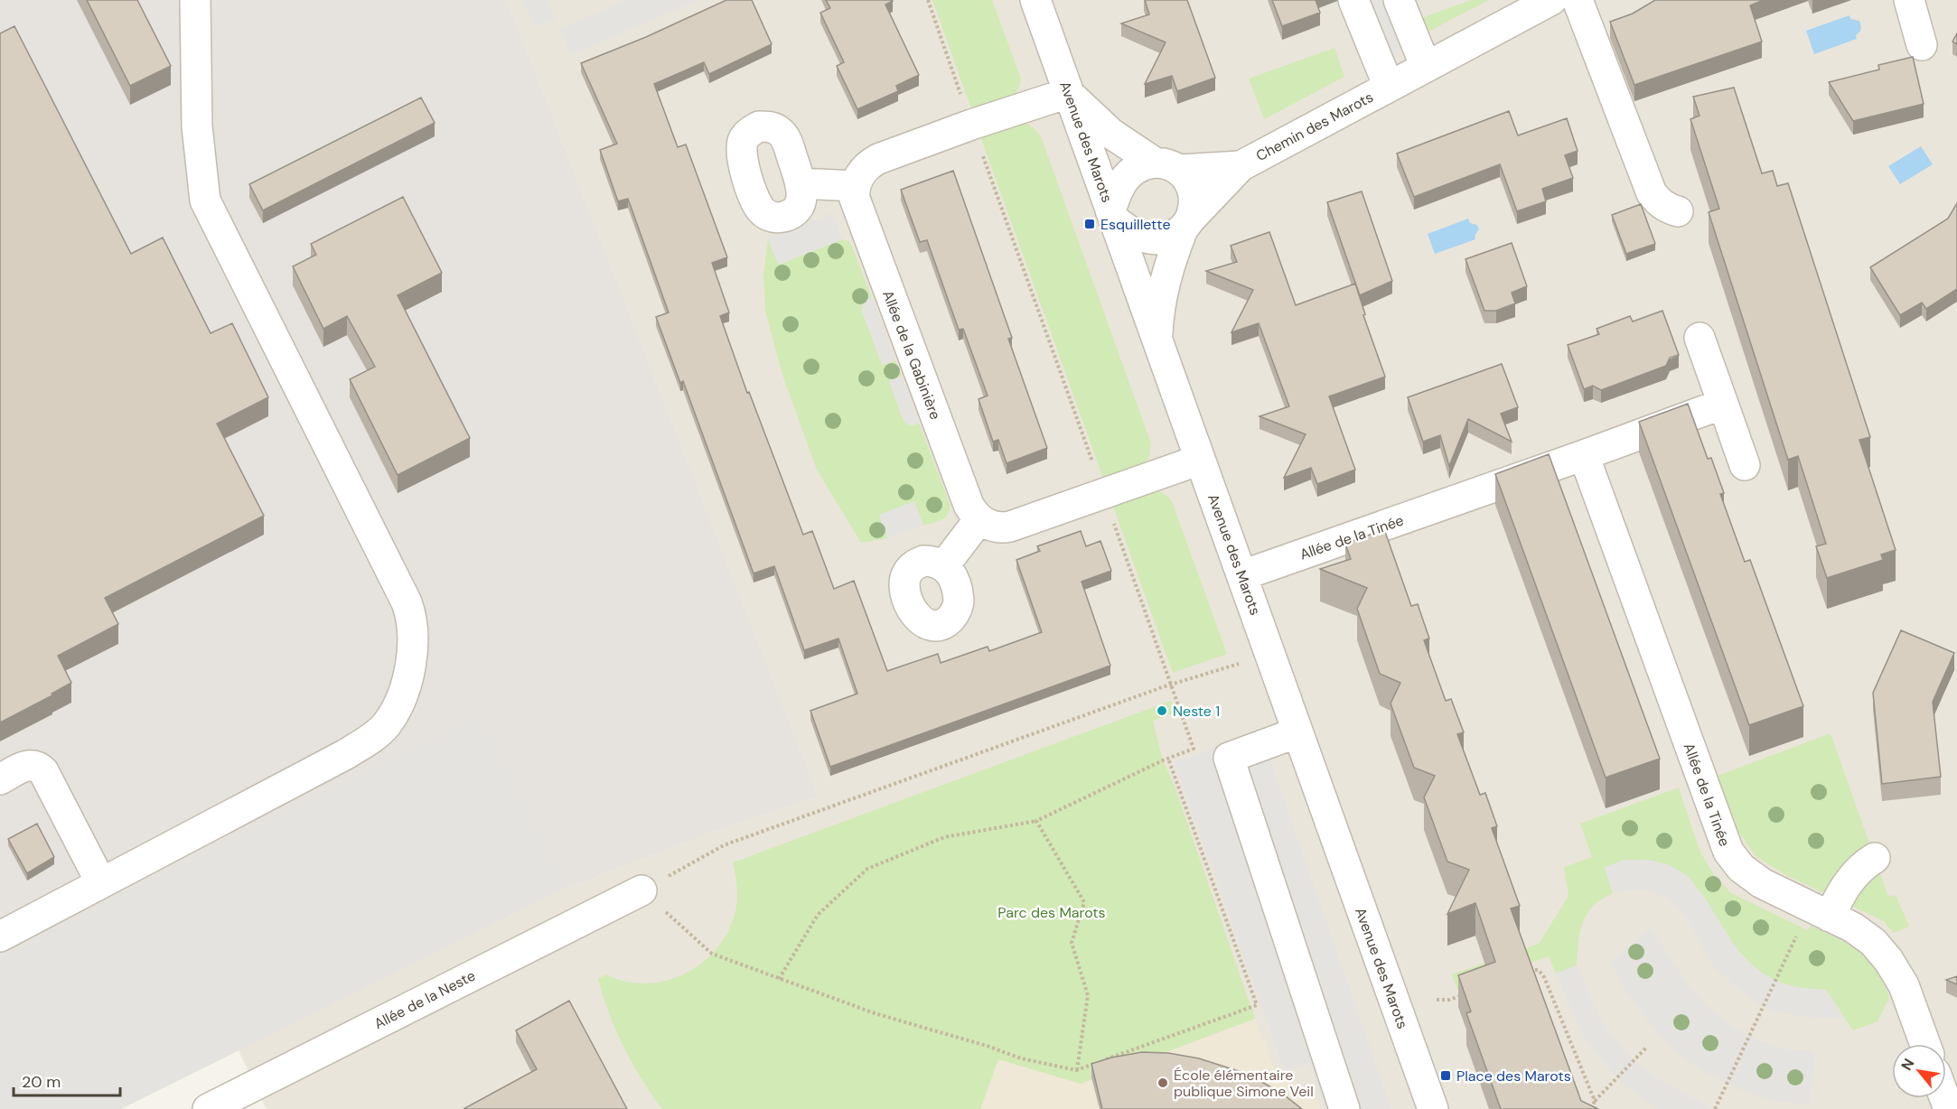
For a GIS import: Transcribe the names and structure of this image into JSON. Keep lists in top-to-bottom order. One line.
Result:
{"streets":{"street":["Chemin des Marots","Avenue des Marots","Allée de la Gabinière","Allée de la Tinée","Allée de la Neste"]},"crossings":[["Chemin des Marots","Avenue des Marots"],["Avenue des Marots","Allée de la Tinée"]],"parks":["Parc des Marots"],"places":{"transit":["Esquillette","Place des Marots"],"other":["Neste 1","École élémentaire publique Simone Veil"]},"scale_bar":"20 m","north":"top left"}
